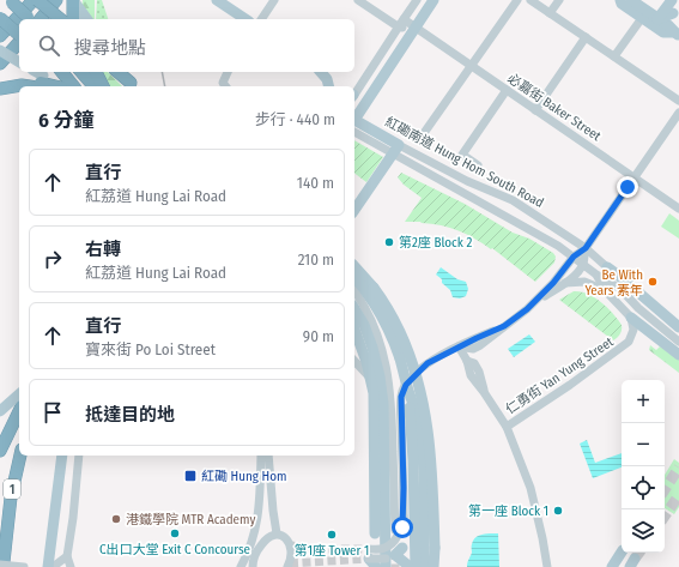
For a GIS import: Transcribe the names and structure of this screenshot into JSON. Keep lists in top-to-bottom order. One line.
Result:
{"streets":{"highway":["1"],"main road":["紅磡南道 Hung Hom South Road"],"street":["必嘉街 Baker Street","仁勇街 Yan Yung Street"]},"crossings":[["紅磡南道 Hung Hom South Road","仁勇街 Yan Yung Street"]],"places":{"other":["第2座 Block 2","Be With Years 素年","第一座 Block 1","港鐵學院 MTR Academy","C出口大堂 Exit C Concourse","第1座 Tower 1"],"transit":["紅磡 Hung Hom"]},"page":{"search":"搜尋地點","heading":["6 分鐘","步行 · 440 m"],"list":[["直行","紅荔道 Hung Lai Road","140 m"],["右轉","紅荔道 Hung Lai Road","210 m"],["直行","寶來街 Po Loi Street","90 m"],"抵達目的地"],"map_buttons":["+","−"]}}
